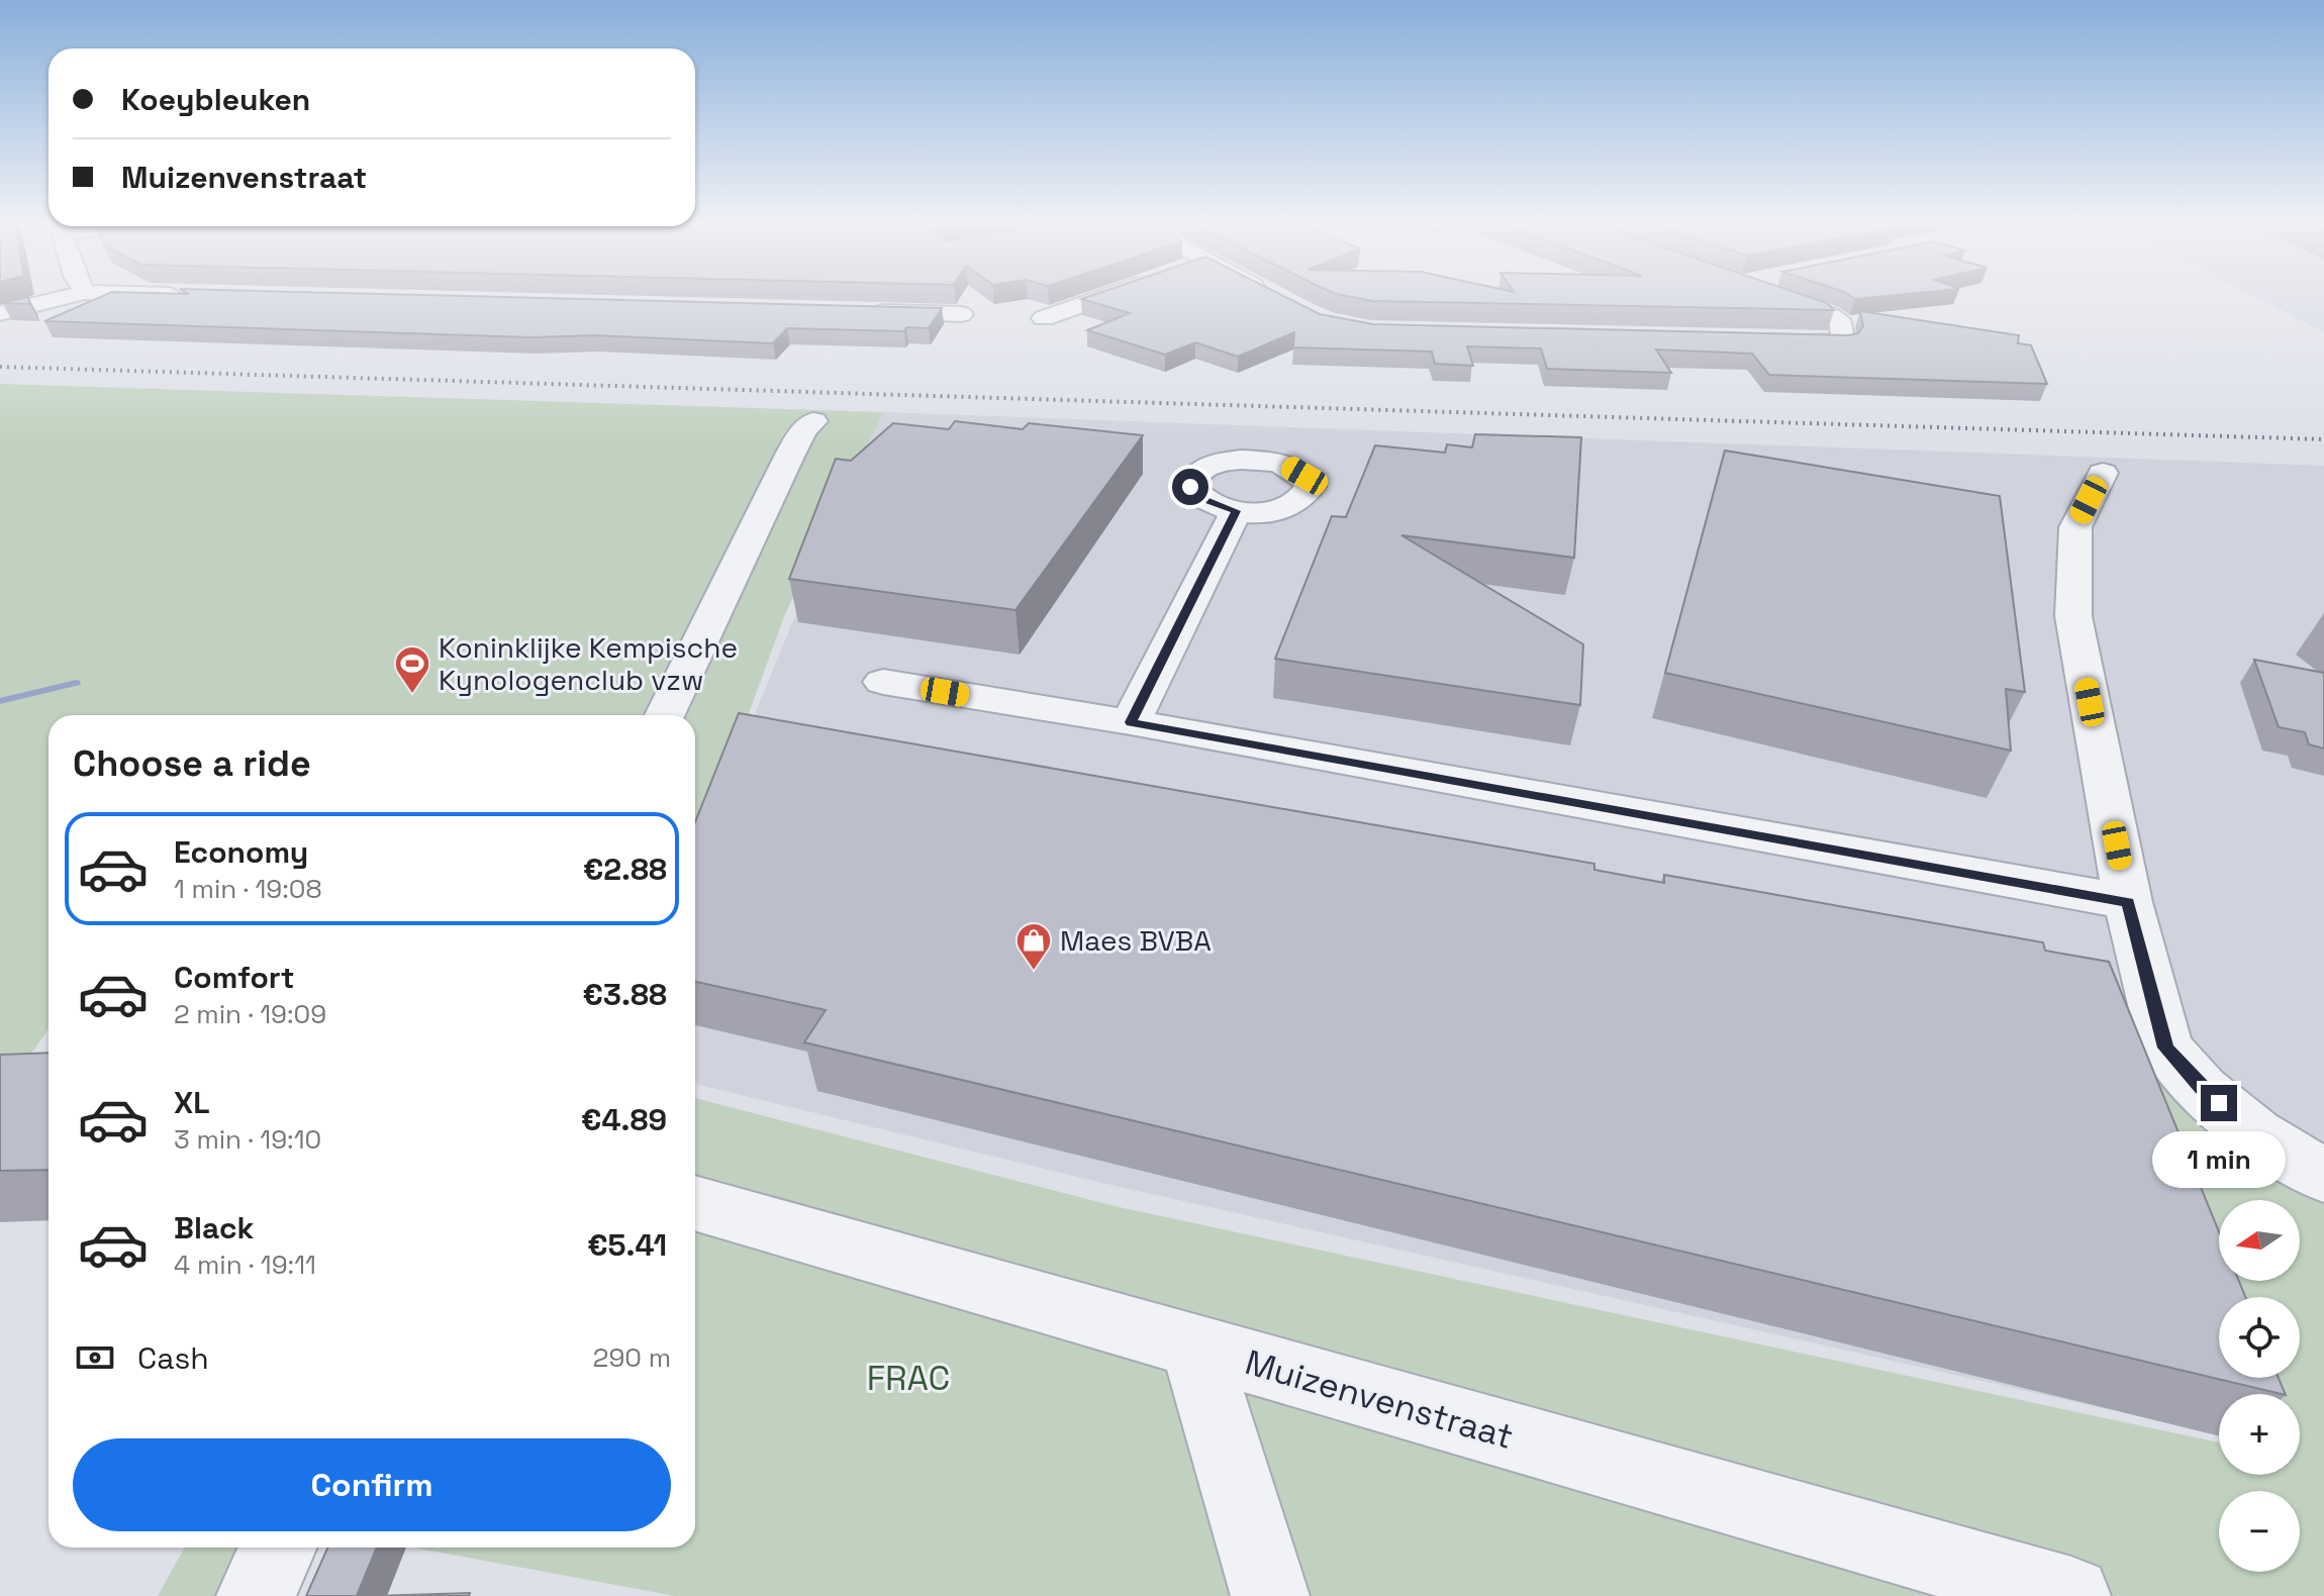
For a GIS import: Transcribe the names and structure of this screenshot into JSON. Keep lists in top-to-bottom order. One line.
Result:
{"streets":{"street":["Muizenvenstraat"]},"parks":["FRAC"],"places":{"sports":["Koninklijke Kempische Kynologenclub vzw"],"shop":["Maes BVBA"]},"north":"left","page":{"banner":["Koeybleuken","Muizenvenstraat"],"heading":"Choose a ride","list":[{"name":"Economy","note":"1 min · 19:08","value":"€2.88"},{"name":"Comfort","note":"2 min · 19:09","value":"€3.88"},{"name":"XL","note":"3 min · 19:10","value":"€4.89"},{"name":"Black","note":"4 min · 19:11","value":"€5.41"}],"bubble":"1 min","map_buttons":["+","−"],"pay":["Cash","290 m"],"buttons":"Confirm"}}
